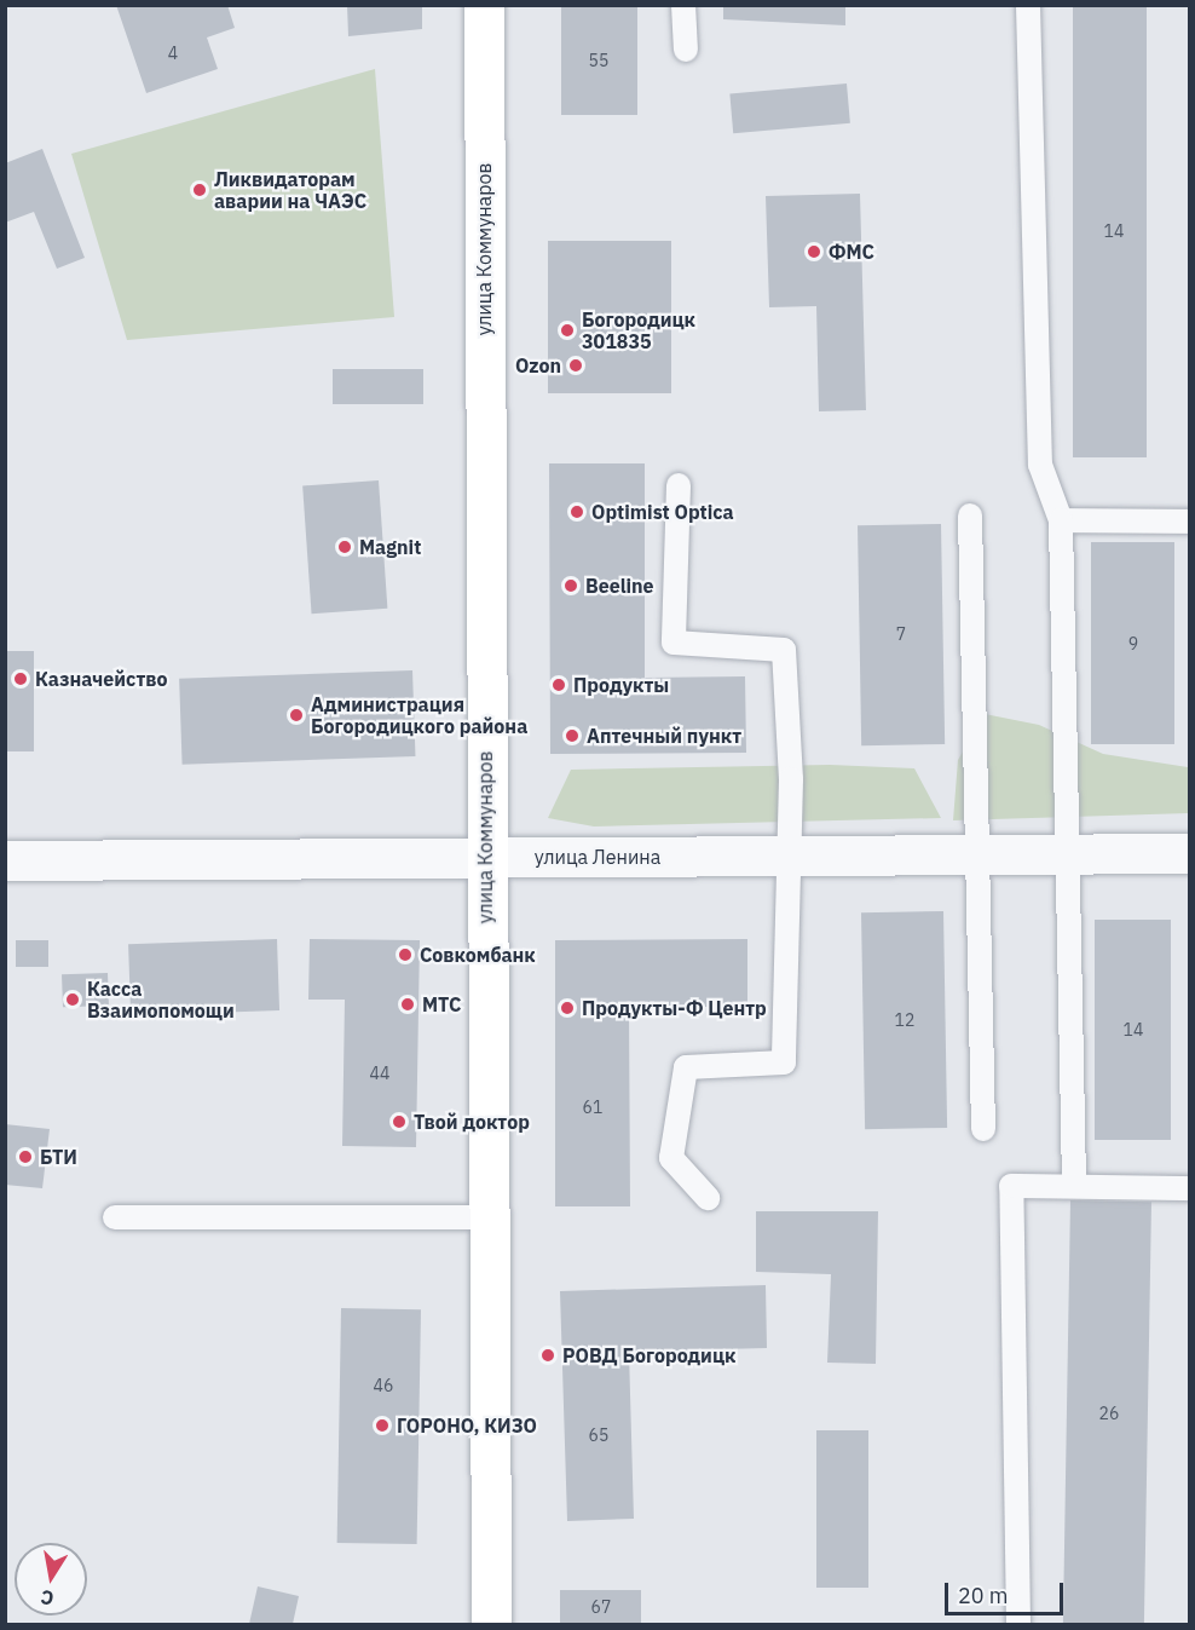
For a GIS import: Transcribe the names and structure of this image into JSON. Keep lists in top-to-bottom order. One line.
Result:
{"streets":{"main road":["улица Коммунаров"],"street":["улица Ленина"]},"crossings":[["улица Коммунаров","улица Ленина"]],"places":["Ликвидаторам аварии на ЧАЭС","ФМС","Богородицк 301835","Ozon","Optimist Optica","Magnit","Beeline","Казначейство","Продукты","Администрация Богородицкого района","Аптечный пункт","Совкомбанк","Касса Взаимопомощи","МТС","Продукты-Ф Центр","Твой доктор","БТИ","РОВД Богородицк","ГОРОНО, КИЗО"],"house_numbers":["4","55","14","7","9","12","14","44","61","46","26","65","67"],"scale_bar":"20 m","north":"bottom"}
